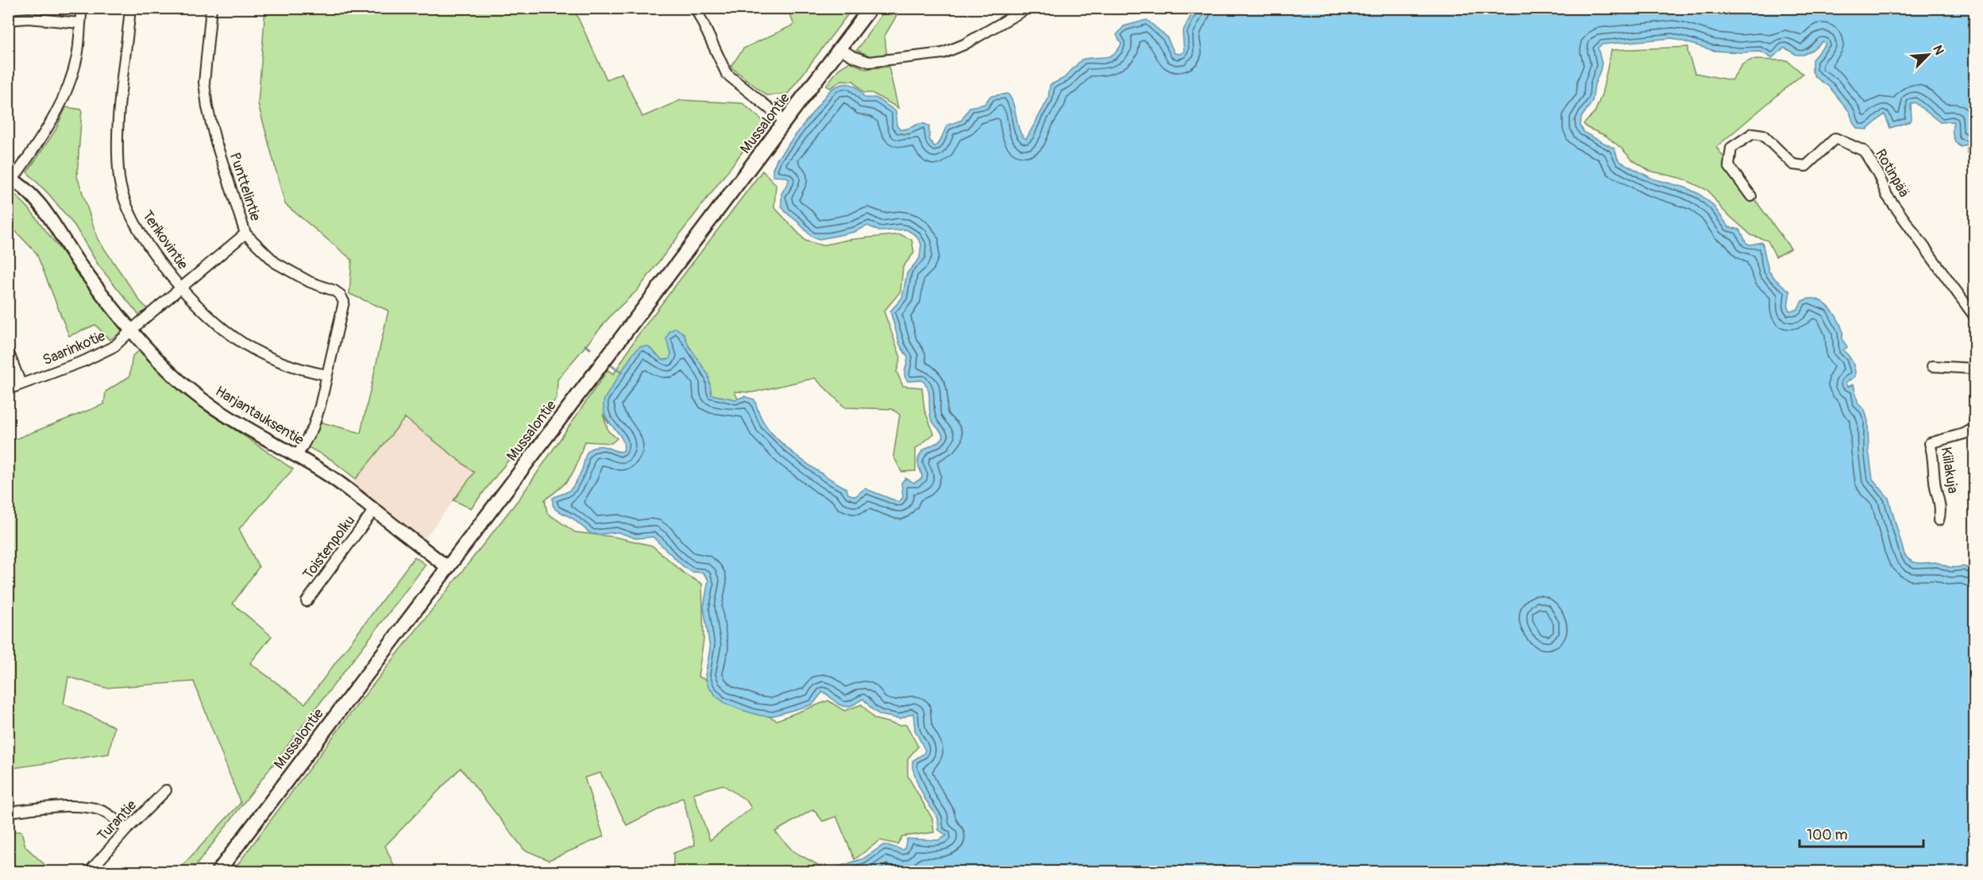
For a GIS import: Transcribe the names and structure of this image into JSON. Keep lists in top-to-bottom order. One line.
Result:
{"streets":{"main road":["Mussalontie"],"street":["Rotinpää","Punttelintie","Terikovintie","Saarinkotie","Harjantauksentie","Kiilakuja","Toistenpolku","Turantie"]},"crossings":[["Mussalontie","Harjantauksentie"],["Punttelintie","Terikovintie"],["Punttelintie","Saarinkotie"],["Punttelintie","Harjantauksentie"],["Terikovintie","Saarinkotie"],["Saarinkotie","Harjantauksentie"],["Harjantauksentie","Toistenpolku"]],"scale_bar":"100 m","north":"top right"}
